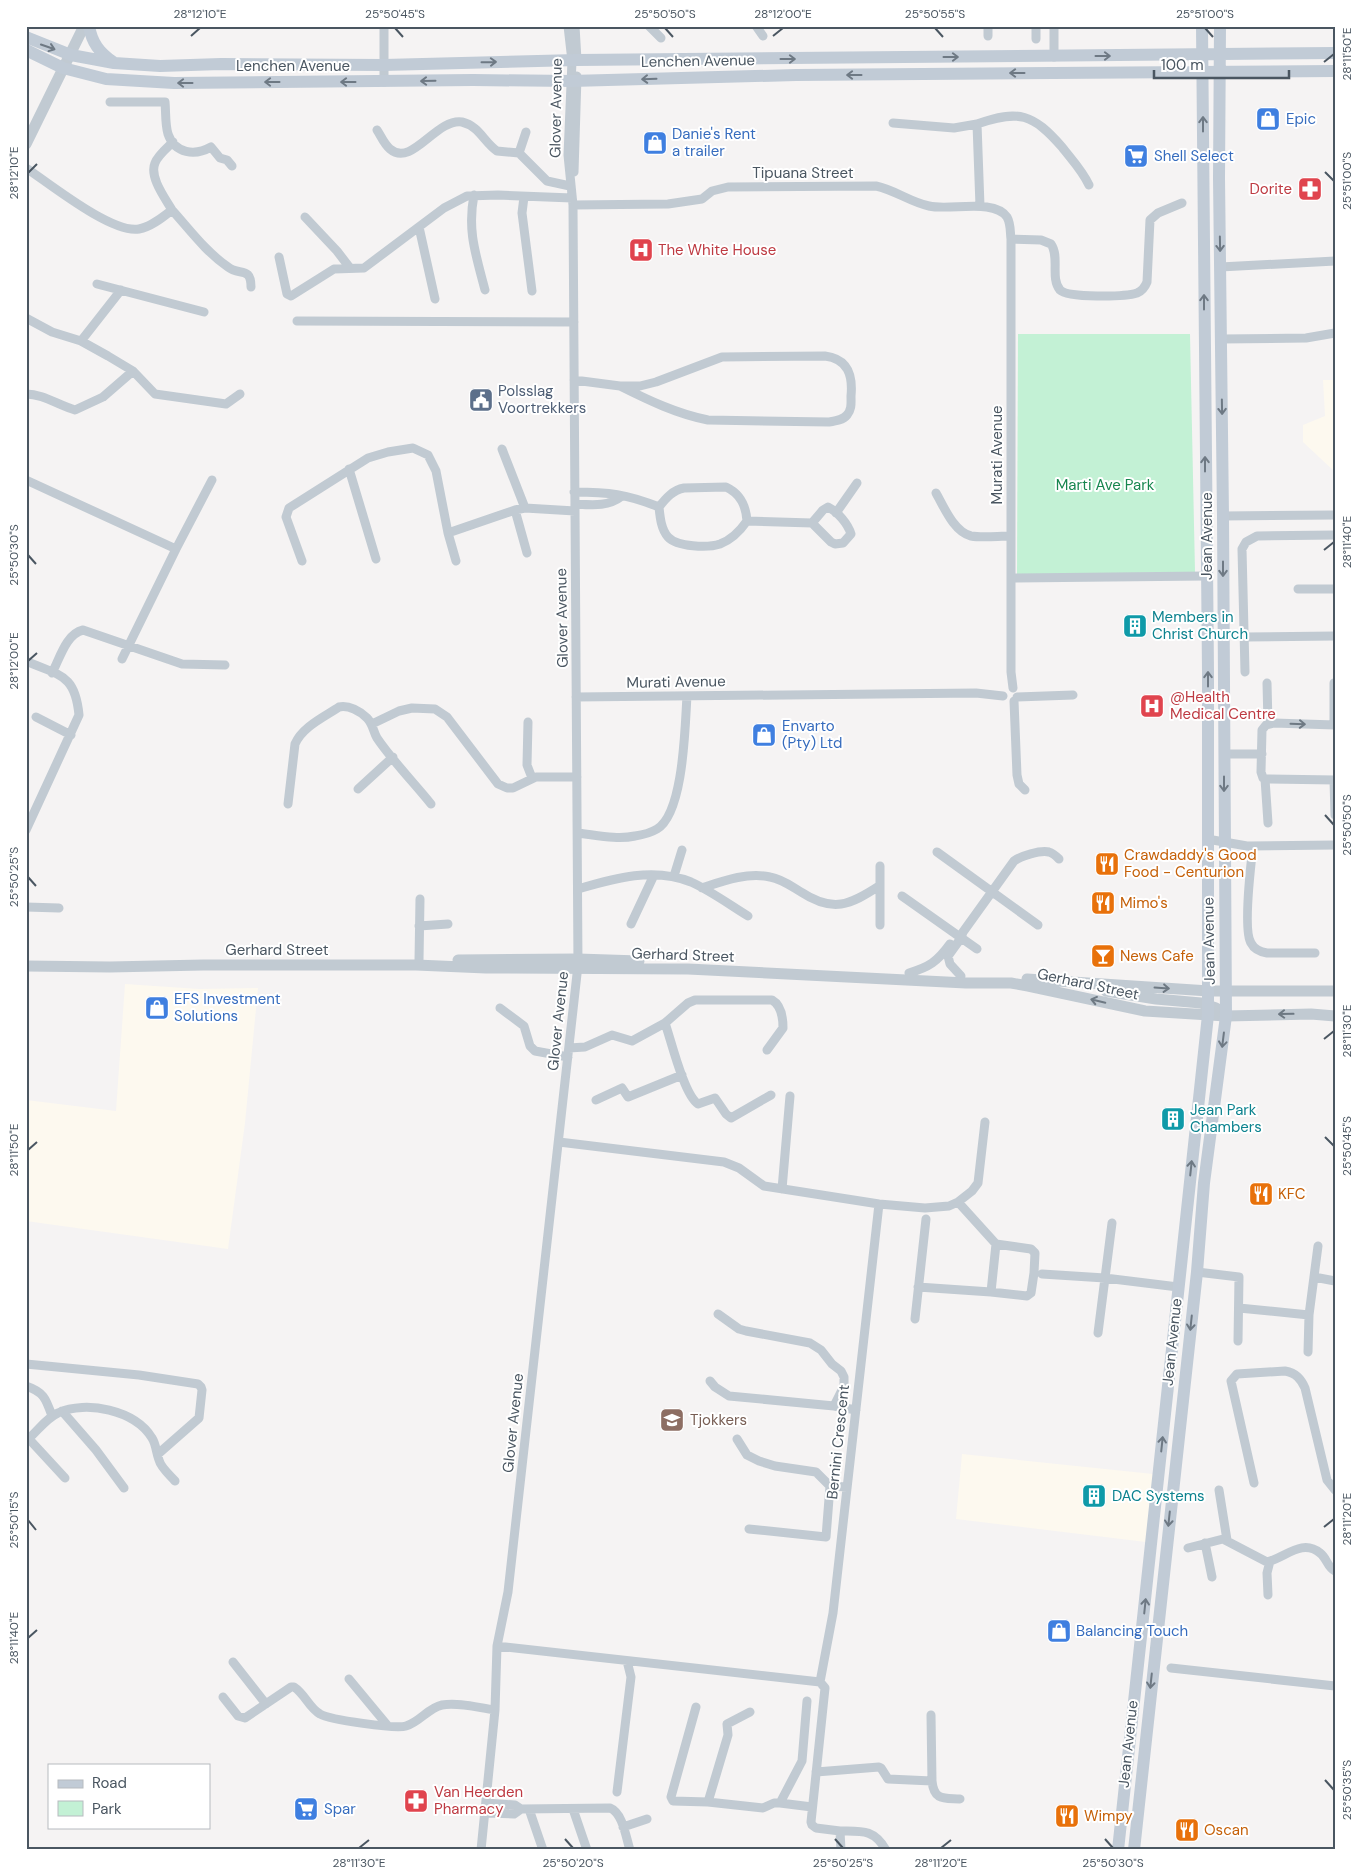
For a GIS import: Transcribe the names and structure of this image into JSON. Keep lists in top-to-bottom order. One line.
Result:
{"streets":{"main road":["Lenchen Avenue","Jean Avenue"],"street":["Glover Avenue","Tipuana Street","Murati Avenue","Gerhard Street","Bernini Crescent"]},"crossings":[["Lenchen Avenue","Glover Avenue"],["Lenchen Avenue","Jean Avenue"],["Glover Avenue","Tipuana Street"],["Glover Avenue","Murati Avenue"],["Glover Avenue","Gerhard Street"],["Tipuana Street","Murati Avenue"],["Jean Avenue","Gerhard Street"]],"parks":["Marti Ave Park"],"places":{"shop":["Epic","Danie's Rent a trailer","Envarto (Pty) Ltd","EFS Investment Solutions","Balancing Touch"],"supermarket":["Shell Select","Spar"],"pharmacy":["Dorite","Van Heerden Pharmacy"],"hospital":["The White House","@Health Medical Centre"],"public building":["Polsslag Voortrekkers"],"building":["Members in Christ Church","Jean Park Chambers","DAC Systems"],"restaurant":["Crawdaddy's Good Food - Centurion","Mimo's","KFC","Wimpy","Oscan"],"bar":["News Cafe"],"school or university":["Tjokkers"]},"legend":["Road","Park"],"scale_bar":"100 m","coordinates":["28°12'10\"E","25°50'45\"S","25°50'50\"S","28°12'00\"E","25°50'55\"S","25°51'00\"S","28°11'50\"E","28°11'40\"E","25°50'30\"S","25°50'25\"S","28°11'30\"E","28°11'20\"E","25°50'15\"S","25°50'35\"S","25°50'20\"S"]}
